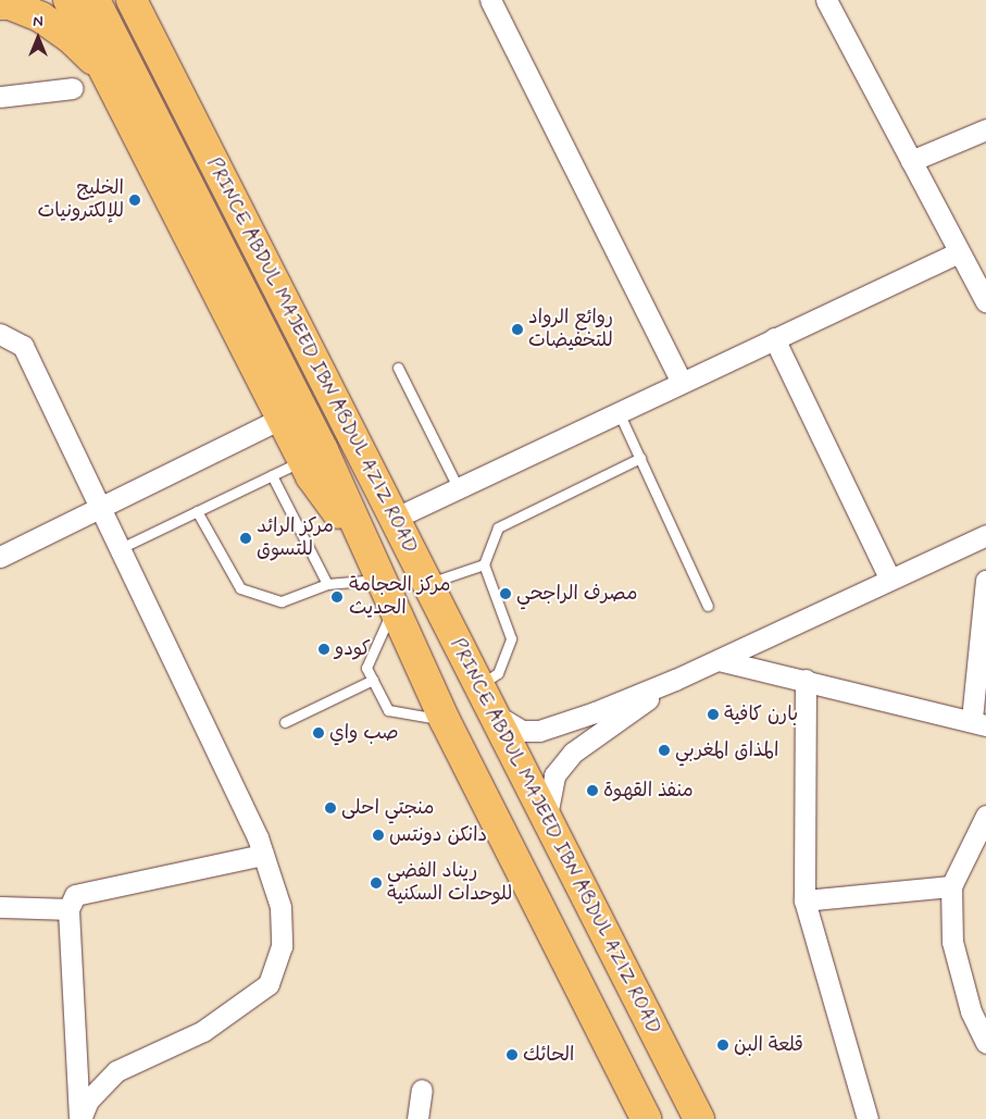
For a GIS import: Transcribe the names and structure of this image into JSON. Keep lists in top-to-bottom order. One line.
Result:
{"streets":{"main road":["PRINCE ABDUL MAJEED IBN ABDUL AZIZ ROAD"]},"places":["الخليج للإلكترونيات","روائع الرواد للتخفيضات","مركز الرائد للتسوق","مصرف الراجحي","مركز الحجامة الحديث","كودو","بارن كافية","صب واي","المذاق المغربي","منفذ القهوة","منجتي احلى","دانكن دونتس","ريناد الفضي للوحدات السكنية","قلعة البن","الحائك"],"north":"top"}
